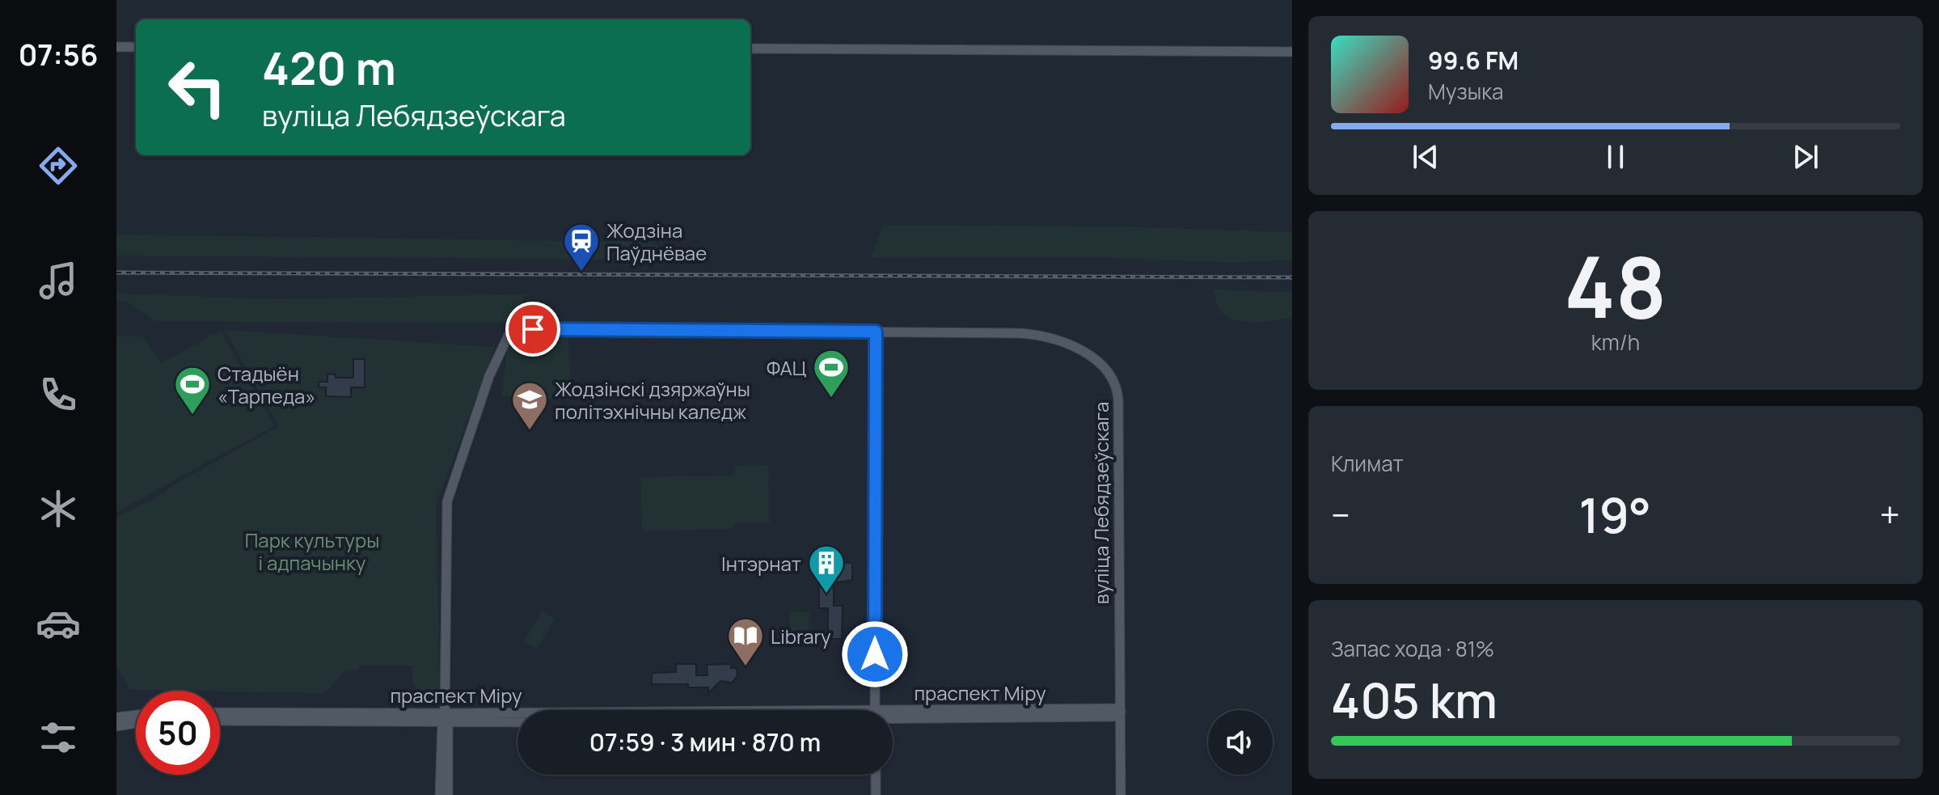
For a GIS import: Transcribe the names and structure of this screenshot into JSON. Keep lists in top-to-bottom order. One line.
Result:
{"streets":{"main road":["вуліца Лебядзеўскага","праспект Міру"]},"crossings":[["вуліца Лебядзеўскага","праспект Міру"]],"parks":["Парк культуры і адпачынку"],"places":{"station":["Жодзіна Паўднёвае"],"sports":["ФАЦ","Стадыён «Тарпеда»"],"school or university":["Жодзінскі дзяржаўны політэхнічны каледж"],"building":["Інтэрнат"],"library":["Library"]},"page":{"tabs":"07:56","turn":["420 m","вуліца Лебядзеўскага"],"song":["99.6 FM","Музыка"],"tile":[["48","km/h"],"Климат",["Запас хода · 81%","405 km"]],"heat":["−","19°","+"],"limit":"50","trip":"07:59 · 3 мин · 870 m"}}
